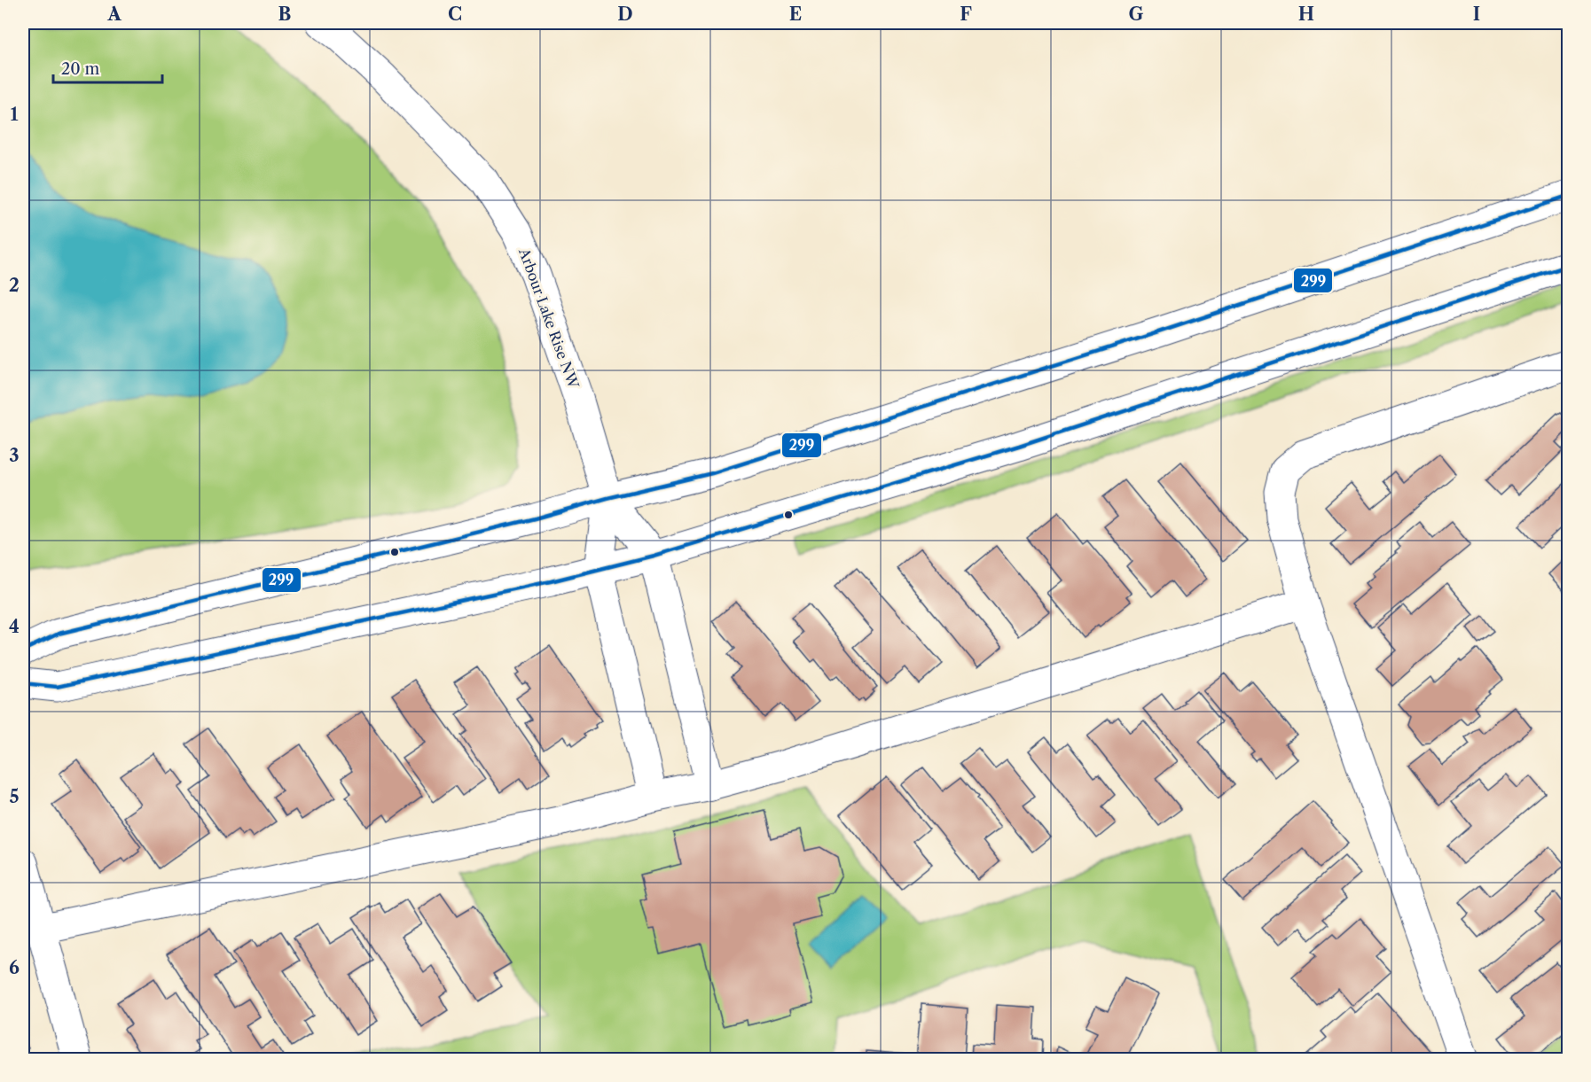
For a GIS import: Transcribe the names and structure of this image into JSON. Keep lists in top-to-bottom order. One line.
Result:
{"streets":{"street":["Arbour Lake Rise NW"]},"lines":["transit line 299"],"scale_bar":"20 m","grid":{"columns":["A","B","C","D","E","F","G","H","I"],"rows":["1","2","3","4","5","6"]}}
